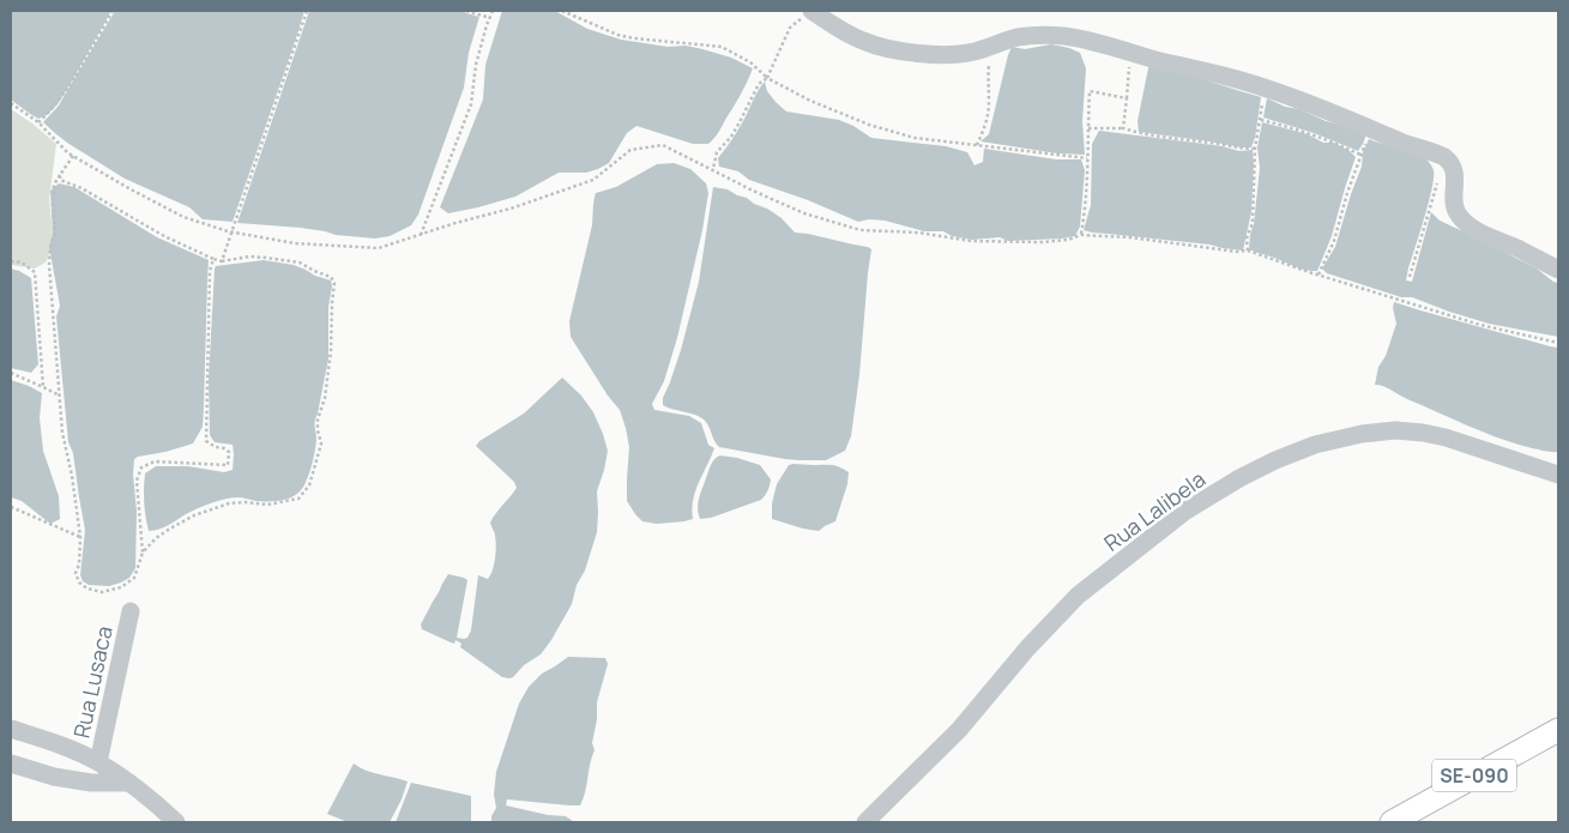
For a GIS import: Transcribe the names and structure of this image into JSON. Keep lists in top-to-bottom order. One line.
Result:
{"streets":{"main road":["SE-090"],"street":["Rua Lalibela","Rua Lusaca"]}}
